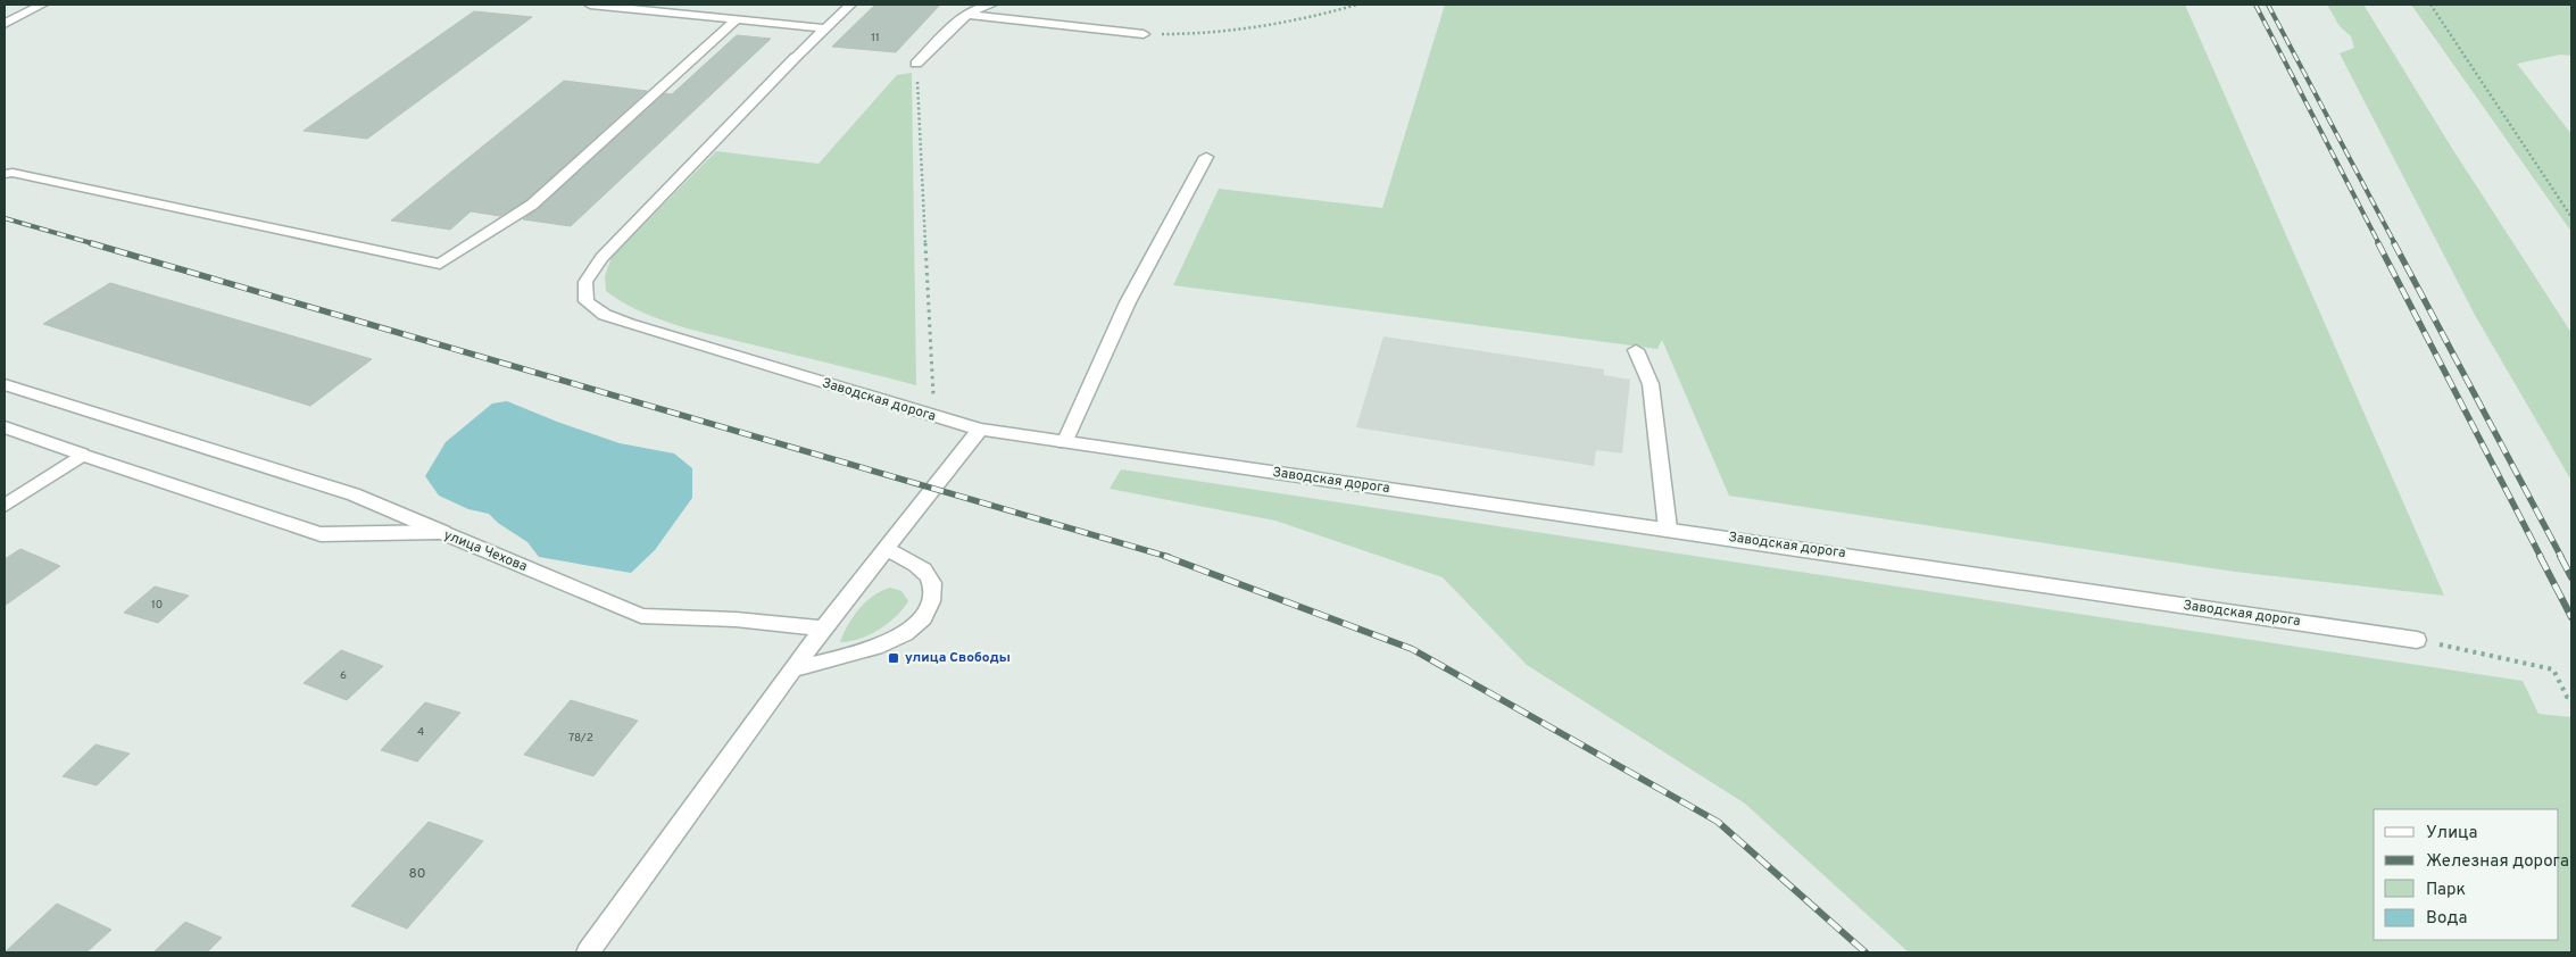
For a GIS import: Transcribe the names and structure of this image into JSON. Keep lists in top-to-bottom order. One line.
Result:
{"streets":{"street":["Заводская дорога","улица Чехова"]},"places":{"transit":["улица Свободы"]},"house_numbers":["11","10","6","4","78/2","80"],"legend":["Улица","Железная дорога","Парк","Вода"]}
